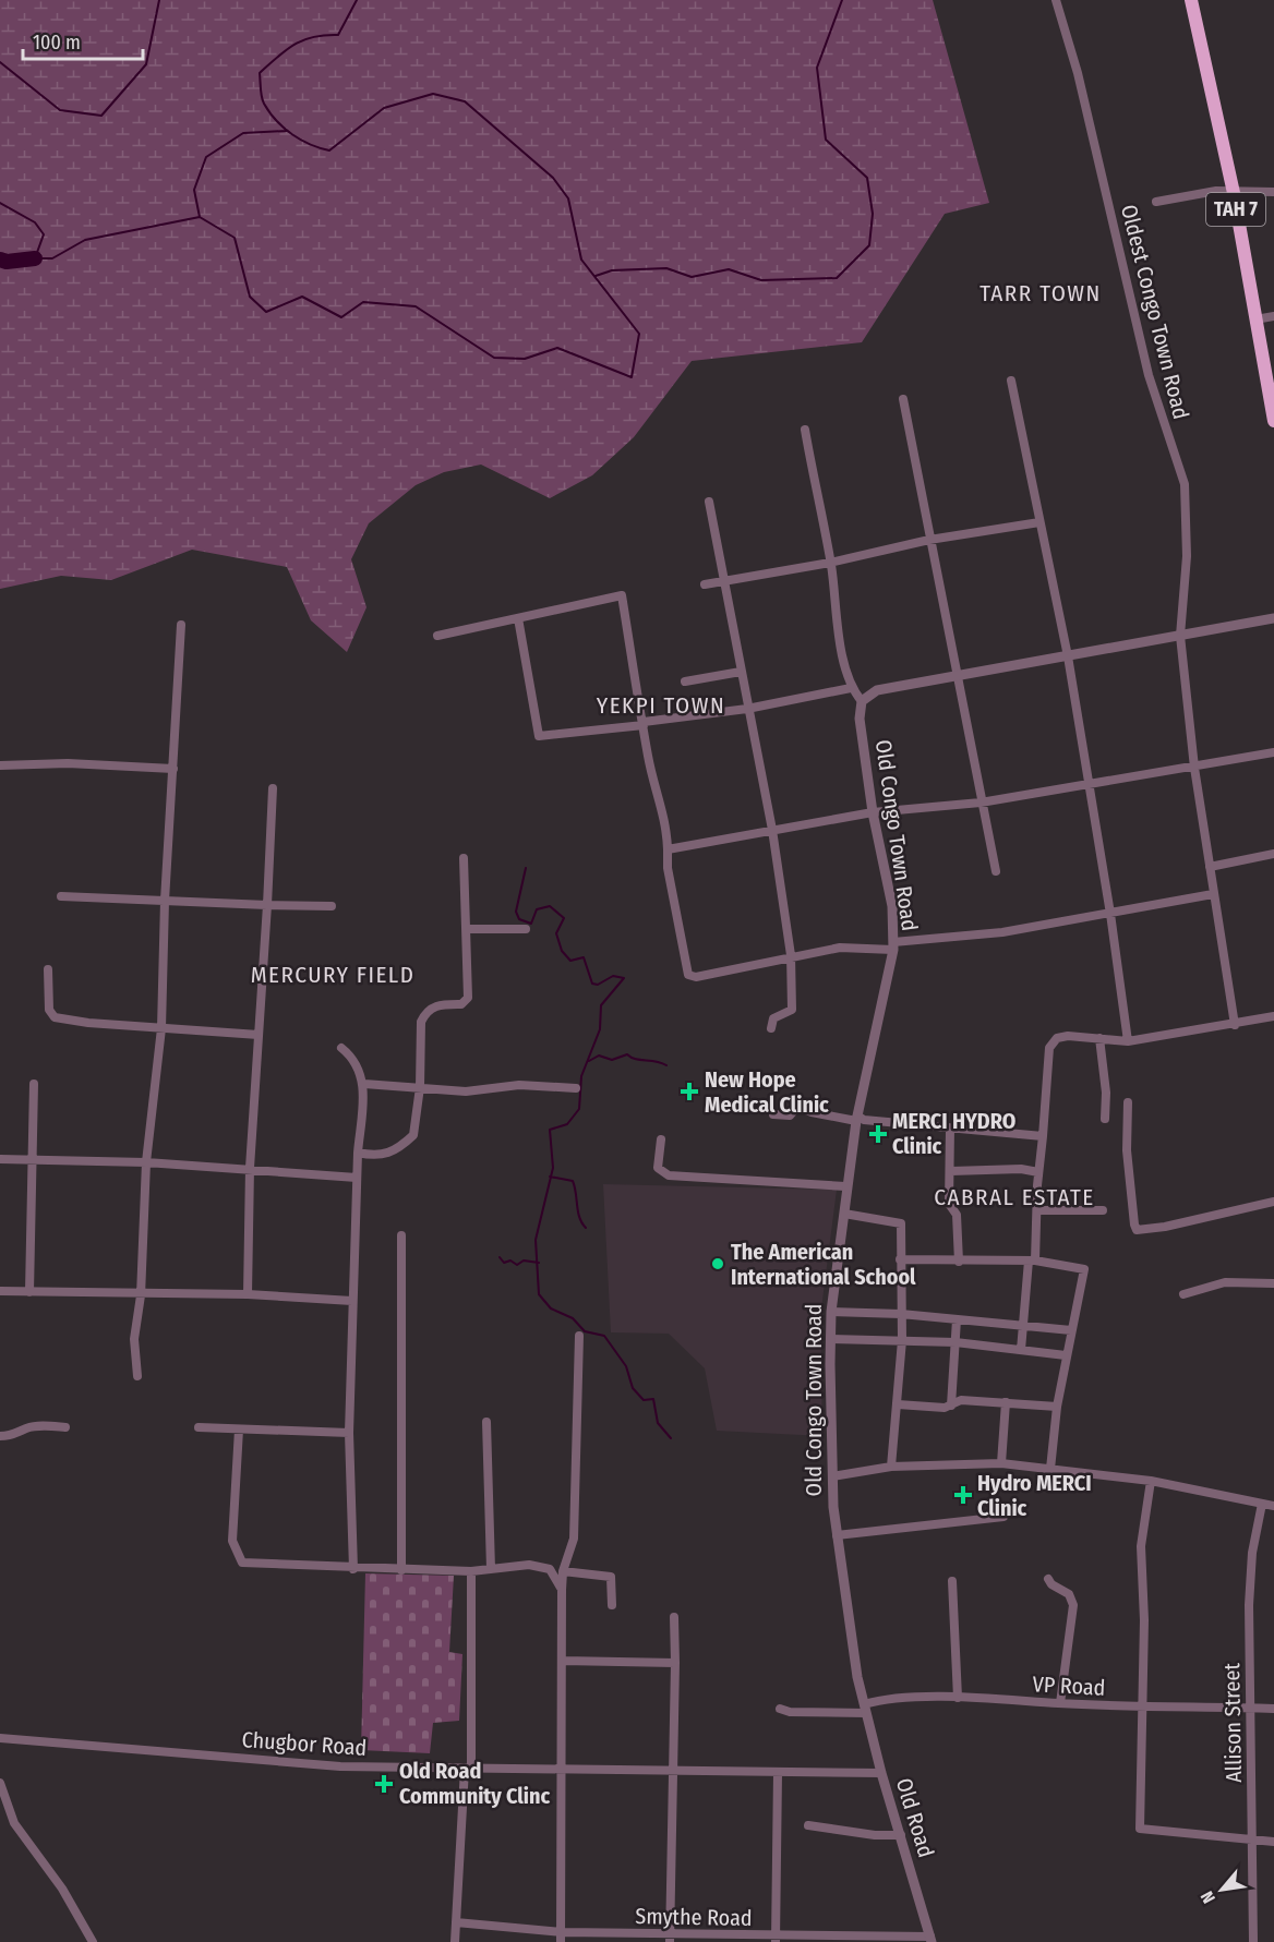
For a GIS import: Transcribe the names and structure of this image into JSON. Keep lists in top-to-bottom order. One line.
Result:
{"streets":{"highway":["TAH 7"],"street":["Oldest Congo Town Road","Old Congo Town Road","VP Road","Allison Street","Chugbor Road","Old Road","Smythe Road"]},"crossings":[["Old Congo Town Road","VP Road"],["Old Congo Town Road","Old Road"],["VP Road","Allison Street"],["VP Road","Old Road"],["Chugbor Road","Old Road"],["Old Road","Smythe Road"]],"districts":["TARR TOWN","YEKPI TOWN","MERCURY FIELD","CABRAL ESTATE"],"places":{"health":["New Hope Medical Clinic","MERCI HYDRO Clinic","Hydro MERCI Clinic","Old Road Community Clinc"],"other":["The American International School"]},"scale_bar":"100 m","north":"bottom left"}
